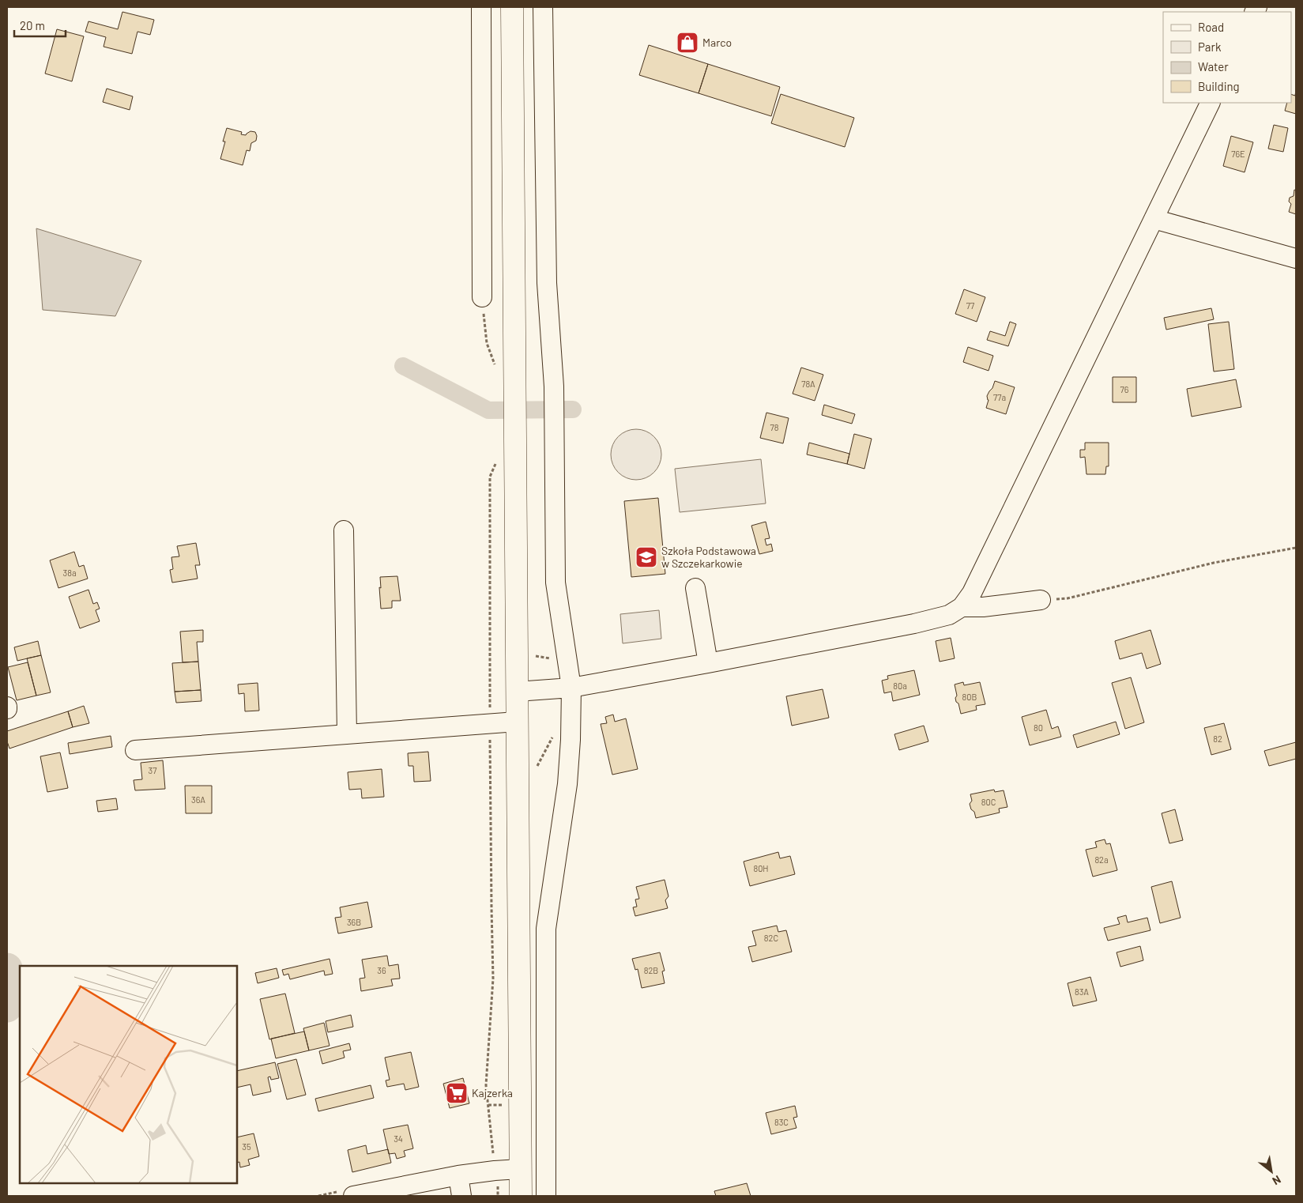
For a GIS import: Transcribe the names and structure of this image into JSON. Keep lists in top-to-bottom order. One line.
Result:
{"places":{"shop":["Marco"],"school or university":["Szkoła Podstawowa w Szczekarkowie"],"supermarket":["Kajzerka"]},"house_numbers":["76E","77","78A","76","77a","78","38a","80a","80B","80","82","37","36A","80C","82a","80H","36B","82C","36","82B","83A","83C","34","35"],"legend":["Road","Park","Water","Building"],"scale_bar":"20 m","north":"bottom right"}
